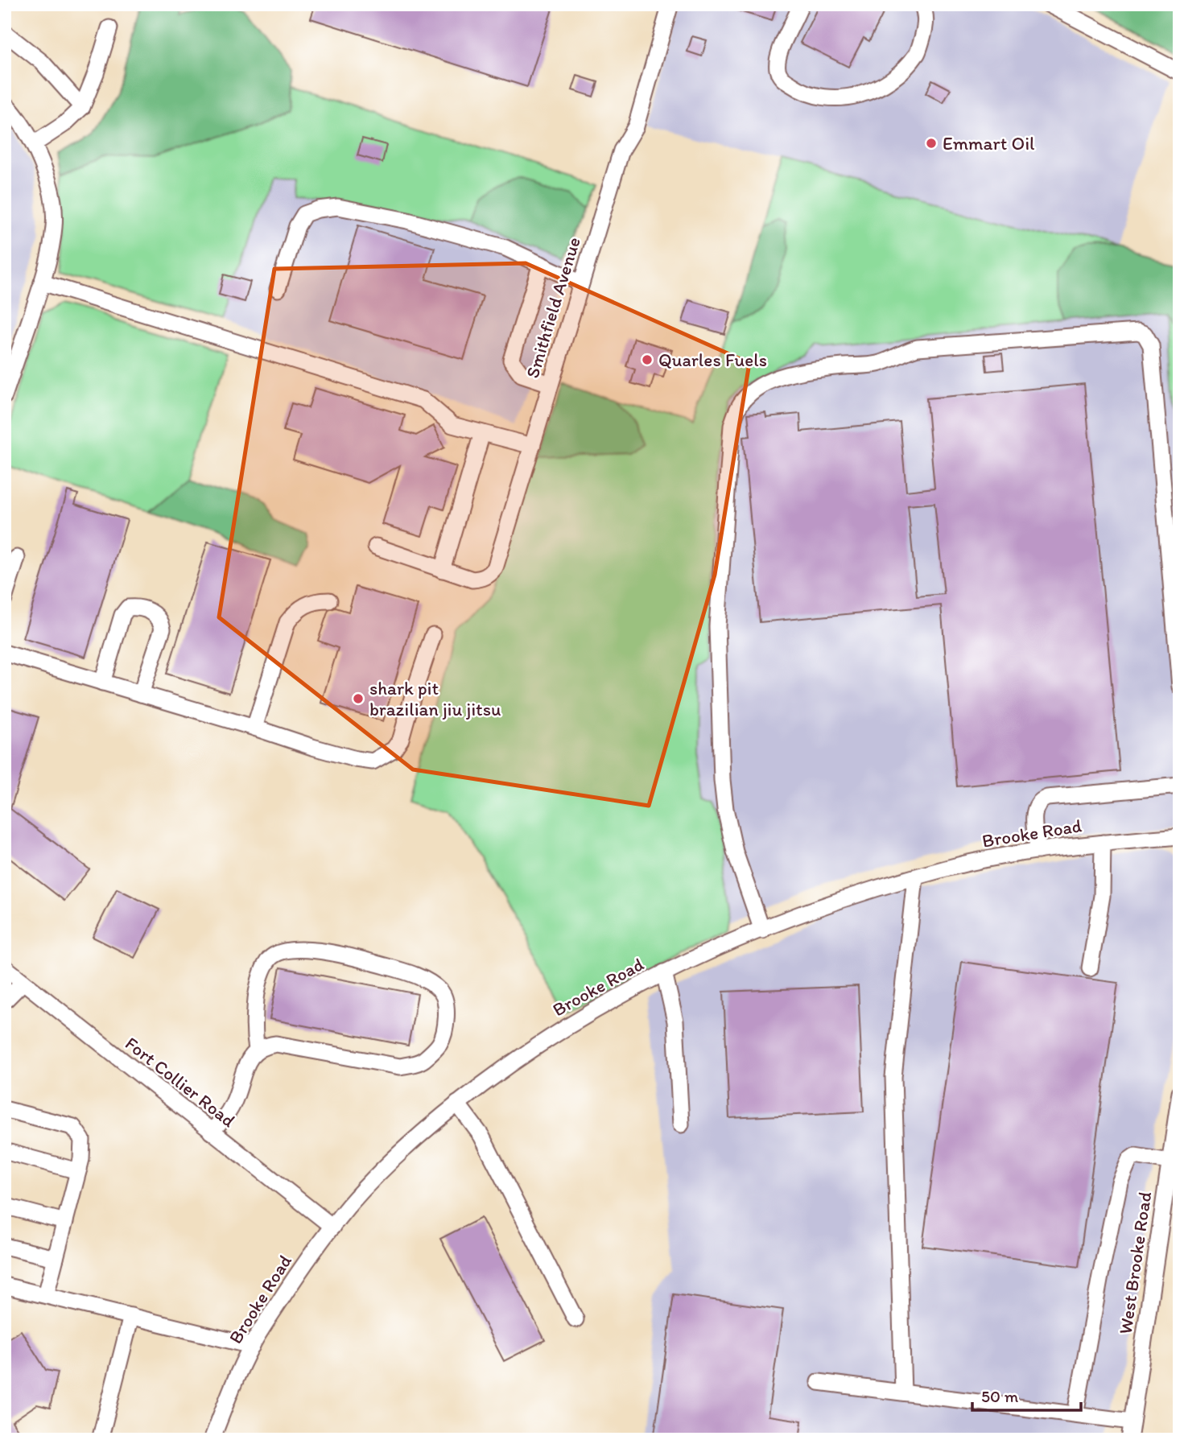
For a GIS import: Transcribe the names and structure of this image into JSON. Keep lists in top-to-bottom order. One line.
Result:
{"streets":{"street":["Smithfield Avenue","Brooke Road","Fort Collier Road","West Brooke Road"]},"crossings":[["Brooke Road","Fort Collier Road"]],"places":["Emmart Oil","Quarles Fuels","shark pit brazilian jiu jitsu"],"scale_bar":"50 m"}
